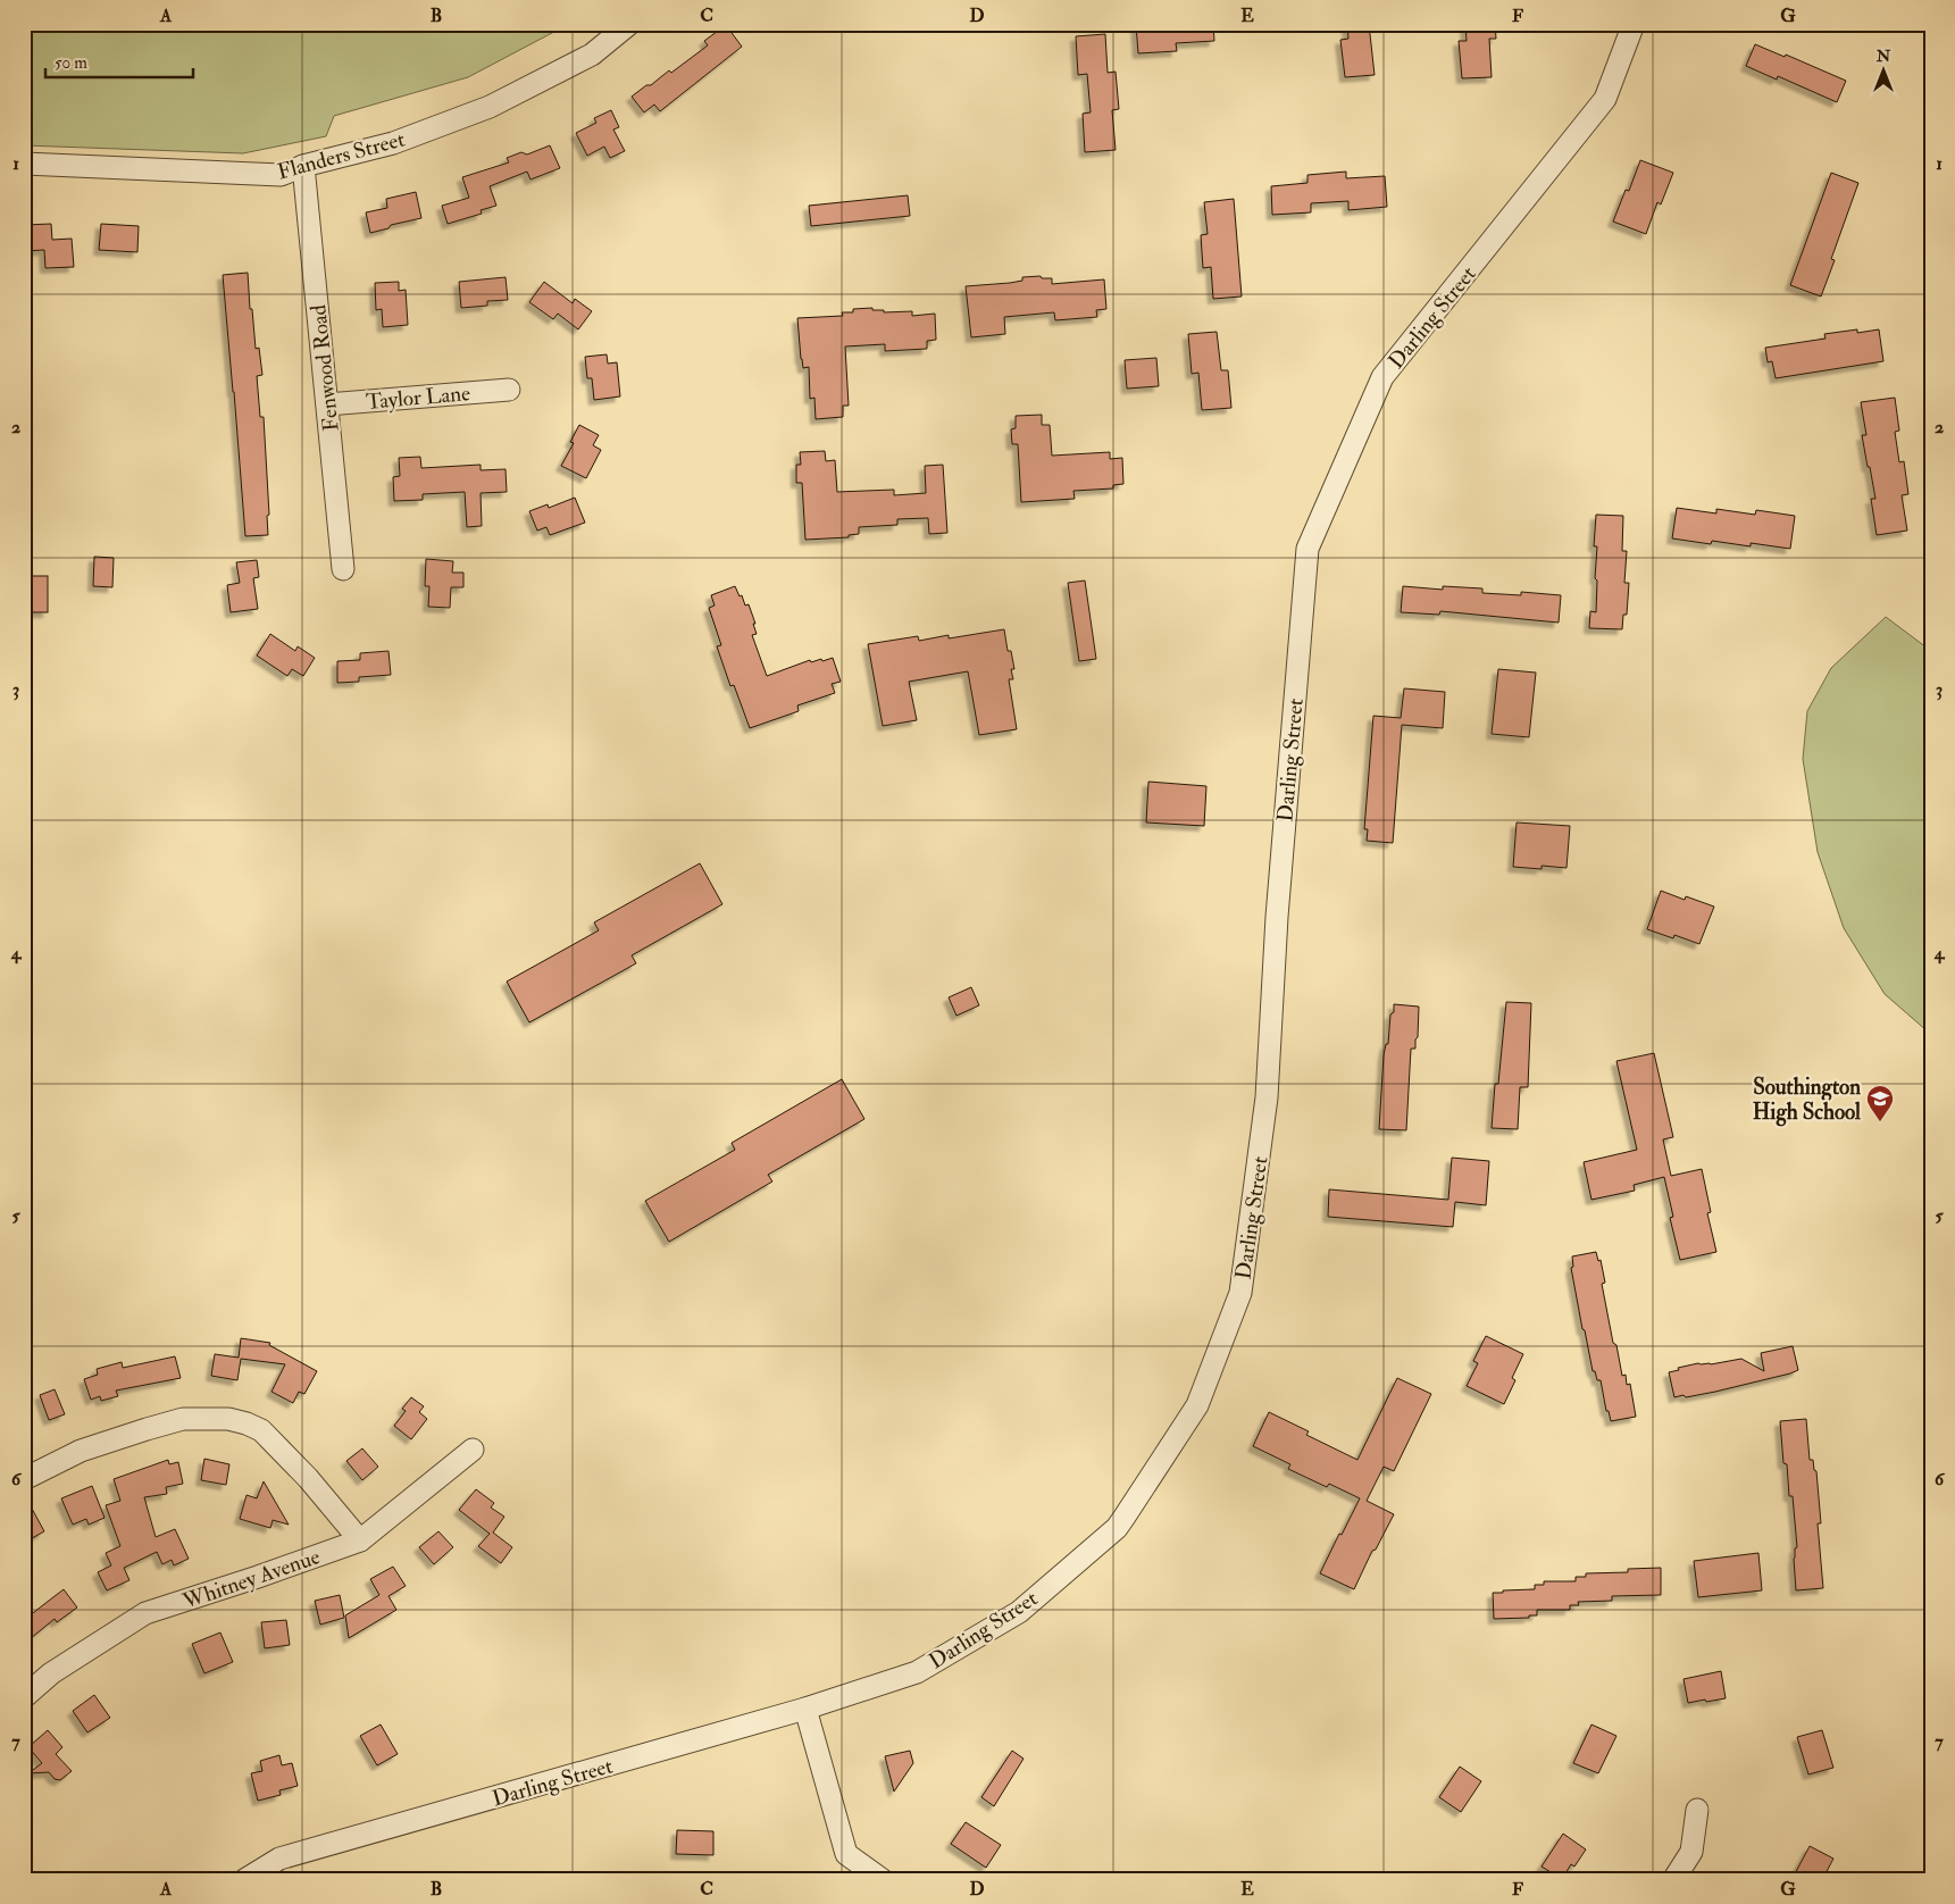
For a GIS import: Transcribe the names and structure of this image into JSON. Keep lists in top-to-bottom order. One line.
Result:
{"streets":{"street":["Flanders Street","Darling Street","Fenwood Road","Taylor Lane","Whitney Avenue"]},"crossings":[["Flanders Street","Fenwood Road"],["Fenwood Road","Taylor Lane"]],"places":{"school or university":["Southington High School"]},"scale_bar":"50 m","north":"top","grid":{"columns":["A","B","C","D","E","F","G"],"rows":["1","2","3","4","5","6","7"]}}
